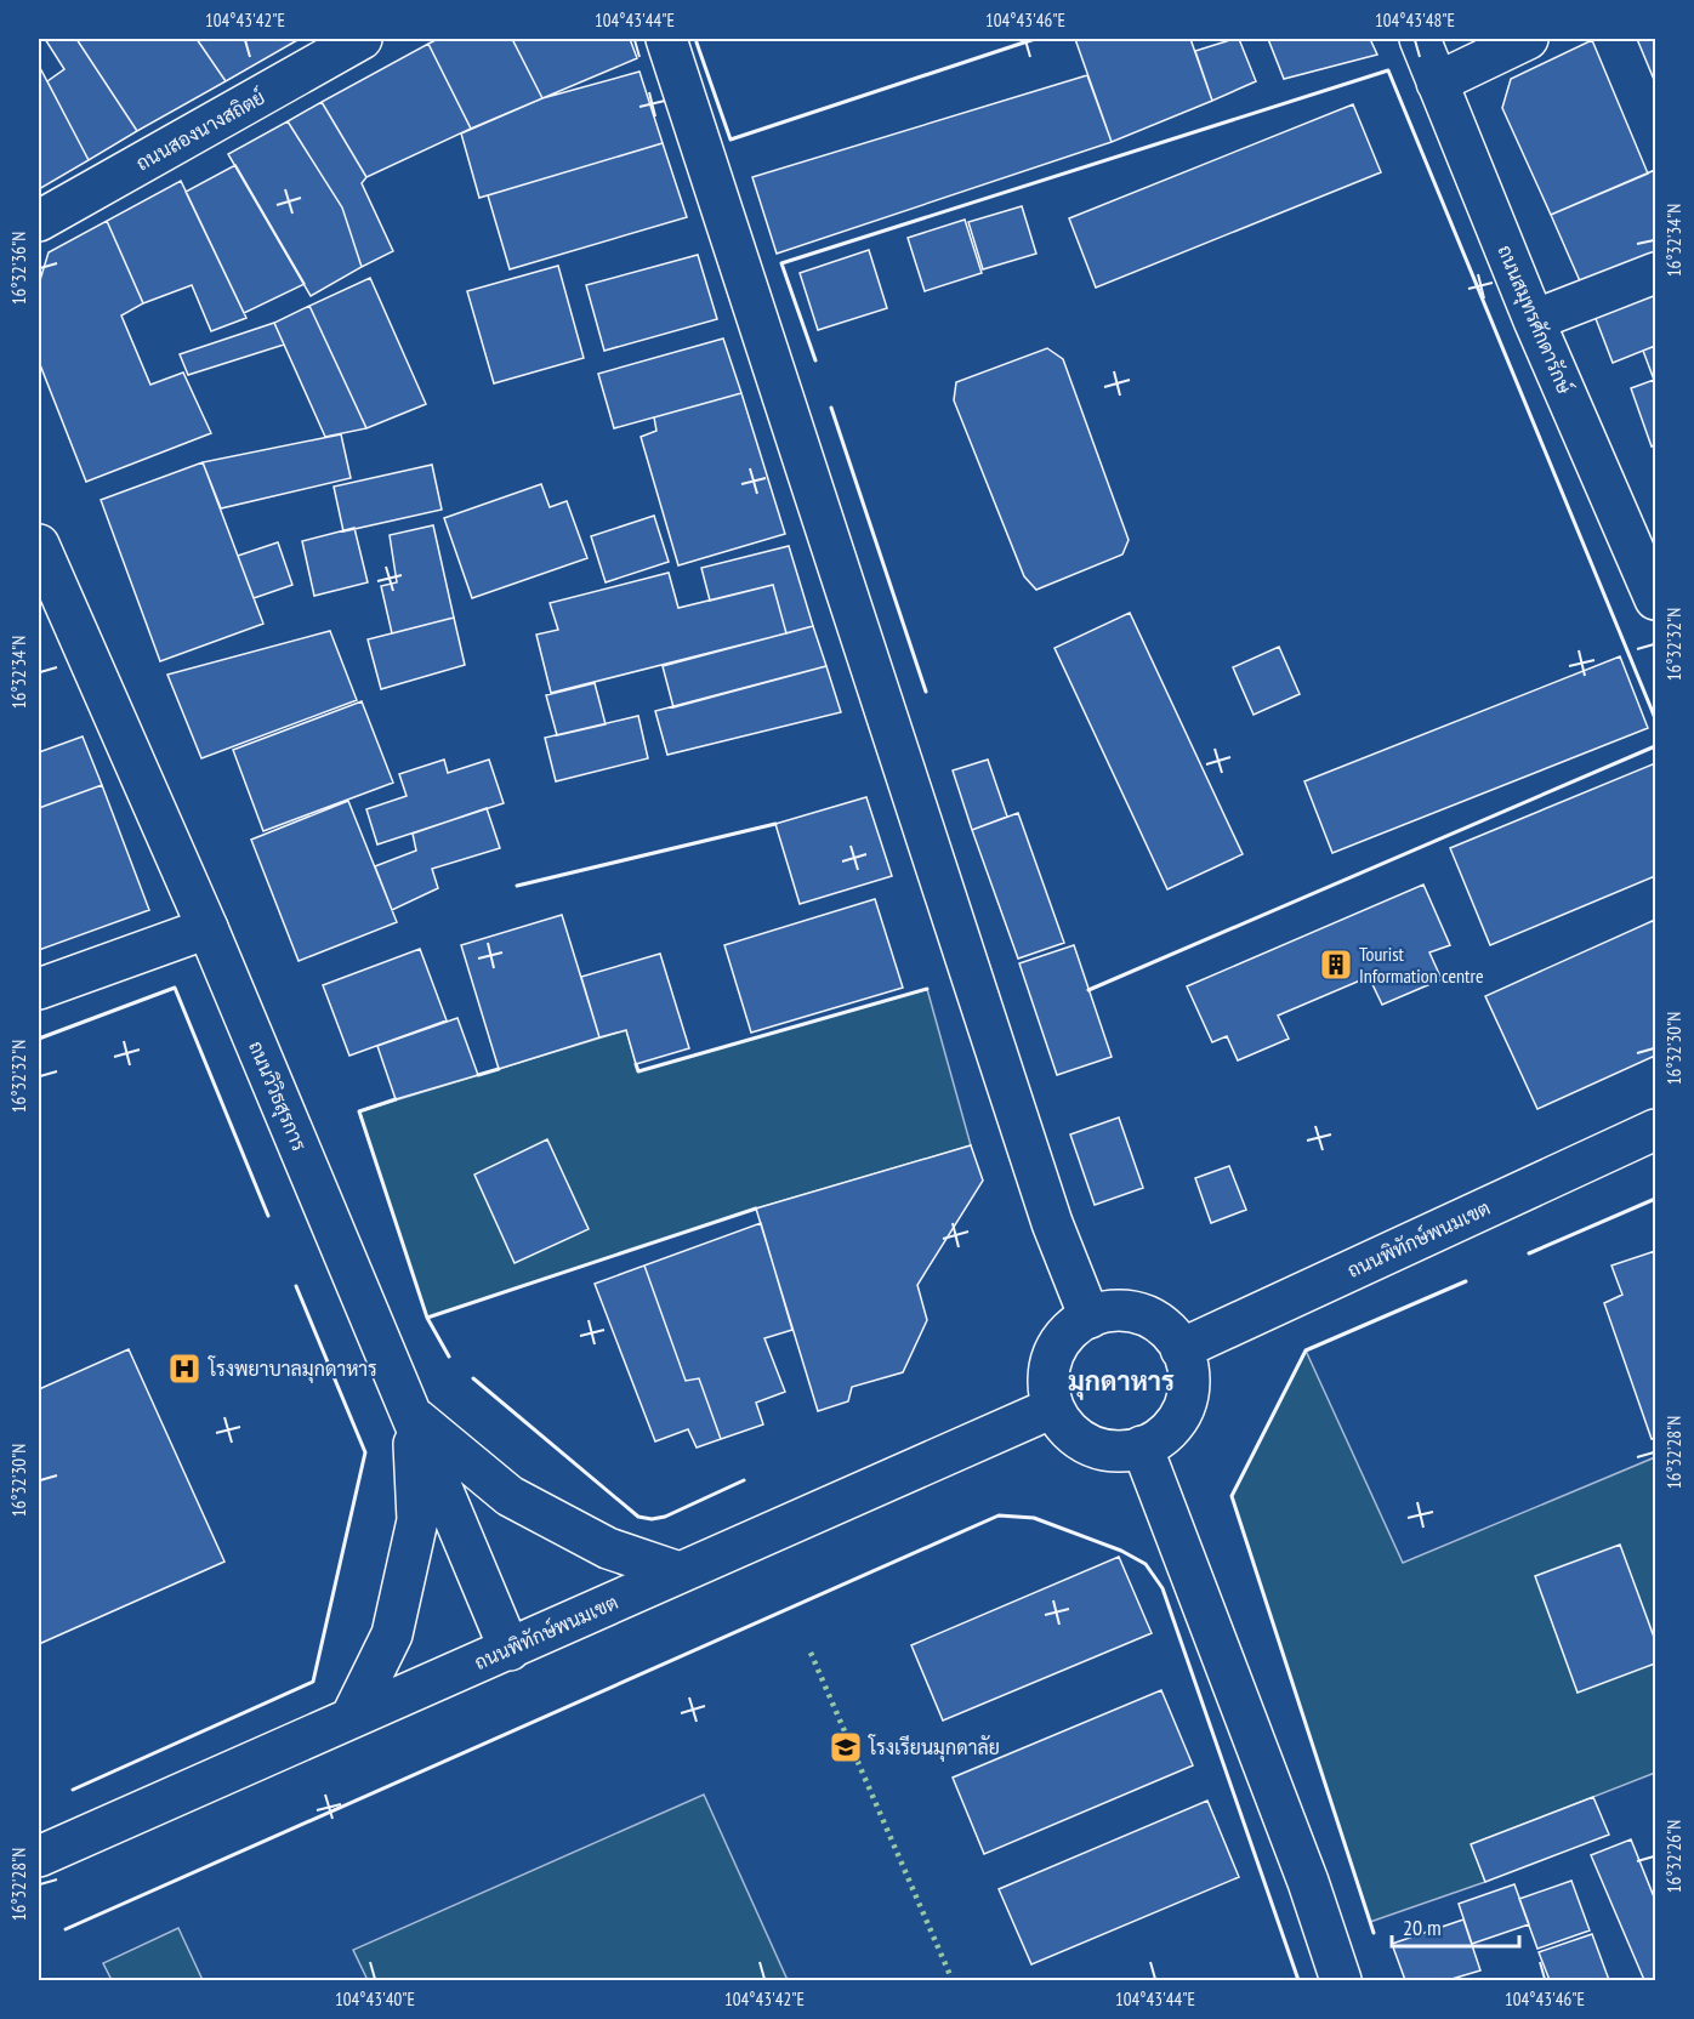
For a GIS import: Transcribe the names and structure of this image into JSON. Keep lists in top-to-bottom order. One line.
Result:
{"streets":{"main road":["ถนนสองนางสถิตย์","ถนนสมุทรศักดารักษ์","ถนนวิวิธสุรการ","ถนนพิทักษ์พนมเขต"]},"crossings":[["ถนนวิวิธสุรการ","ถนนพิทักษ์พนมเขต"]],"districts":["มุกดาหาร"],"places":{"building":["Tourist Information centre"],"hospital":["โรงพยาบาลมุกดาหาร"],"school or university":["โรงเรียนมุกดาลัย"]},"scale_bar":"20 m","coordinates":["104°43'42\"E","104°43'44\"E","104°43'46\"E","104°43'48\"E","16°32'34\"N","16°32'36\"N","16°32'32\"N","16°32'30\"N","16°32'28\"N","16°32'26\"N","104°43'40\"E"]}
